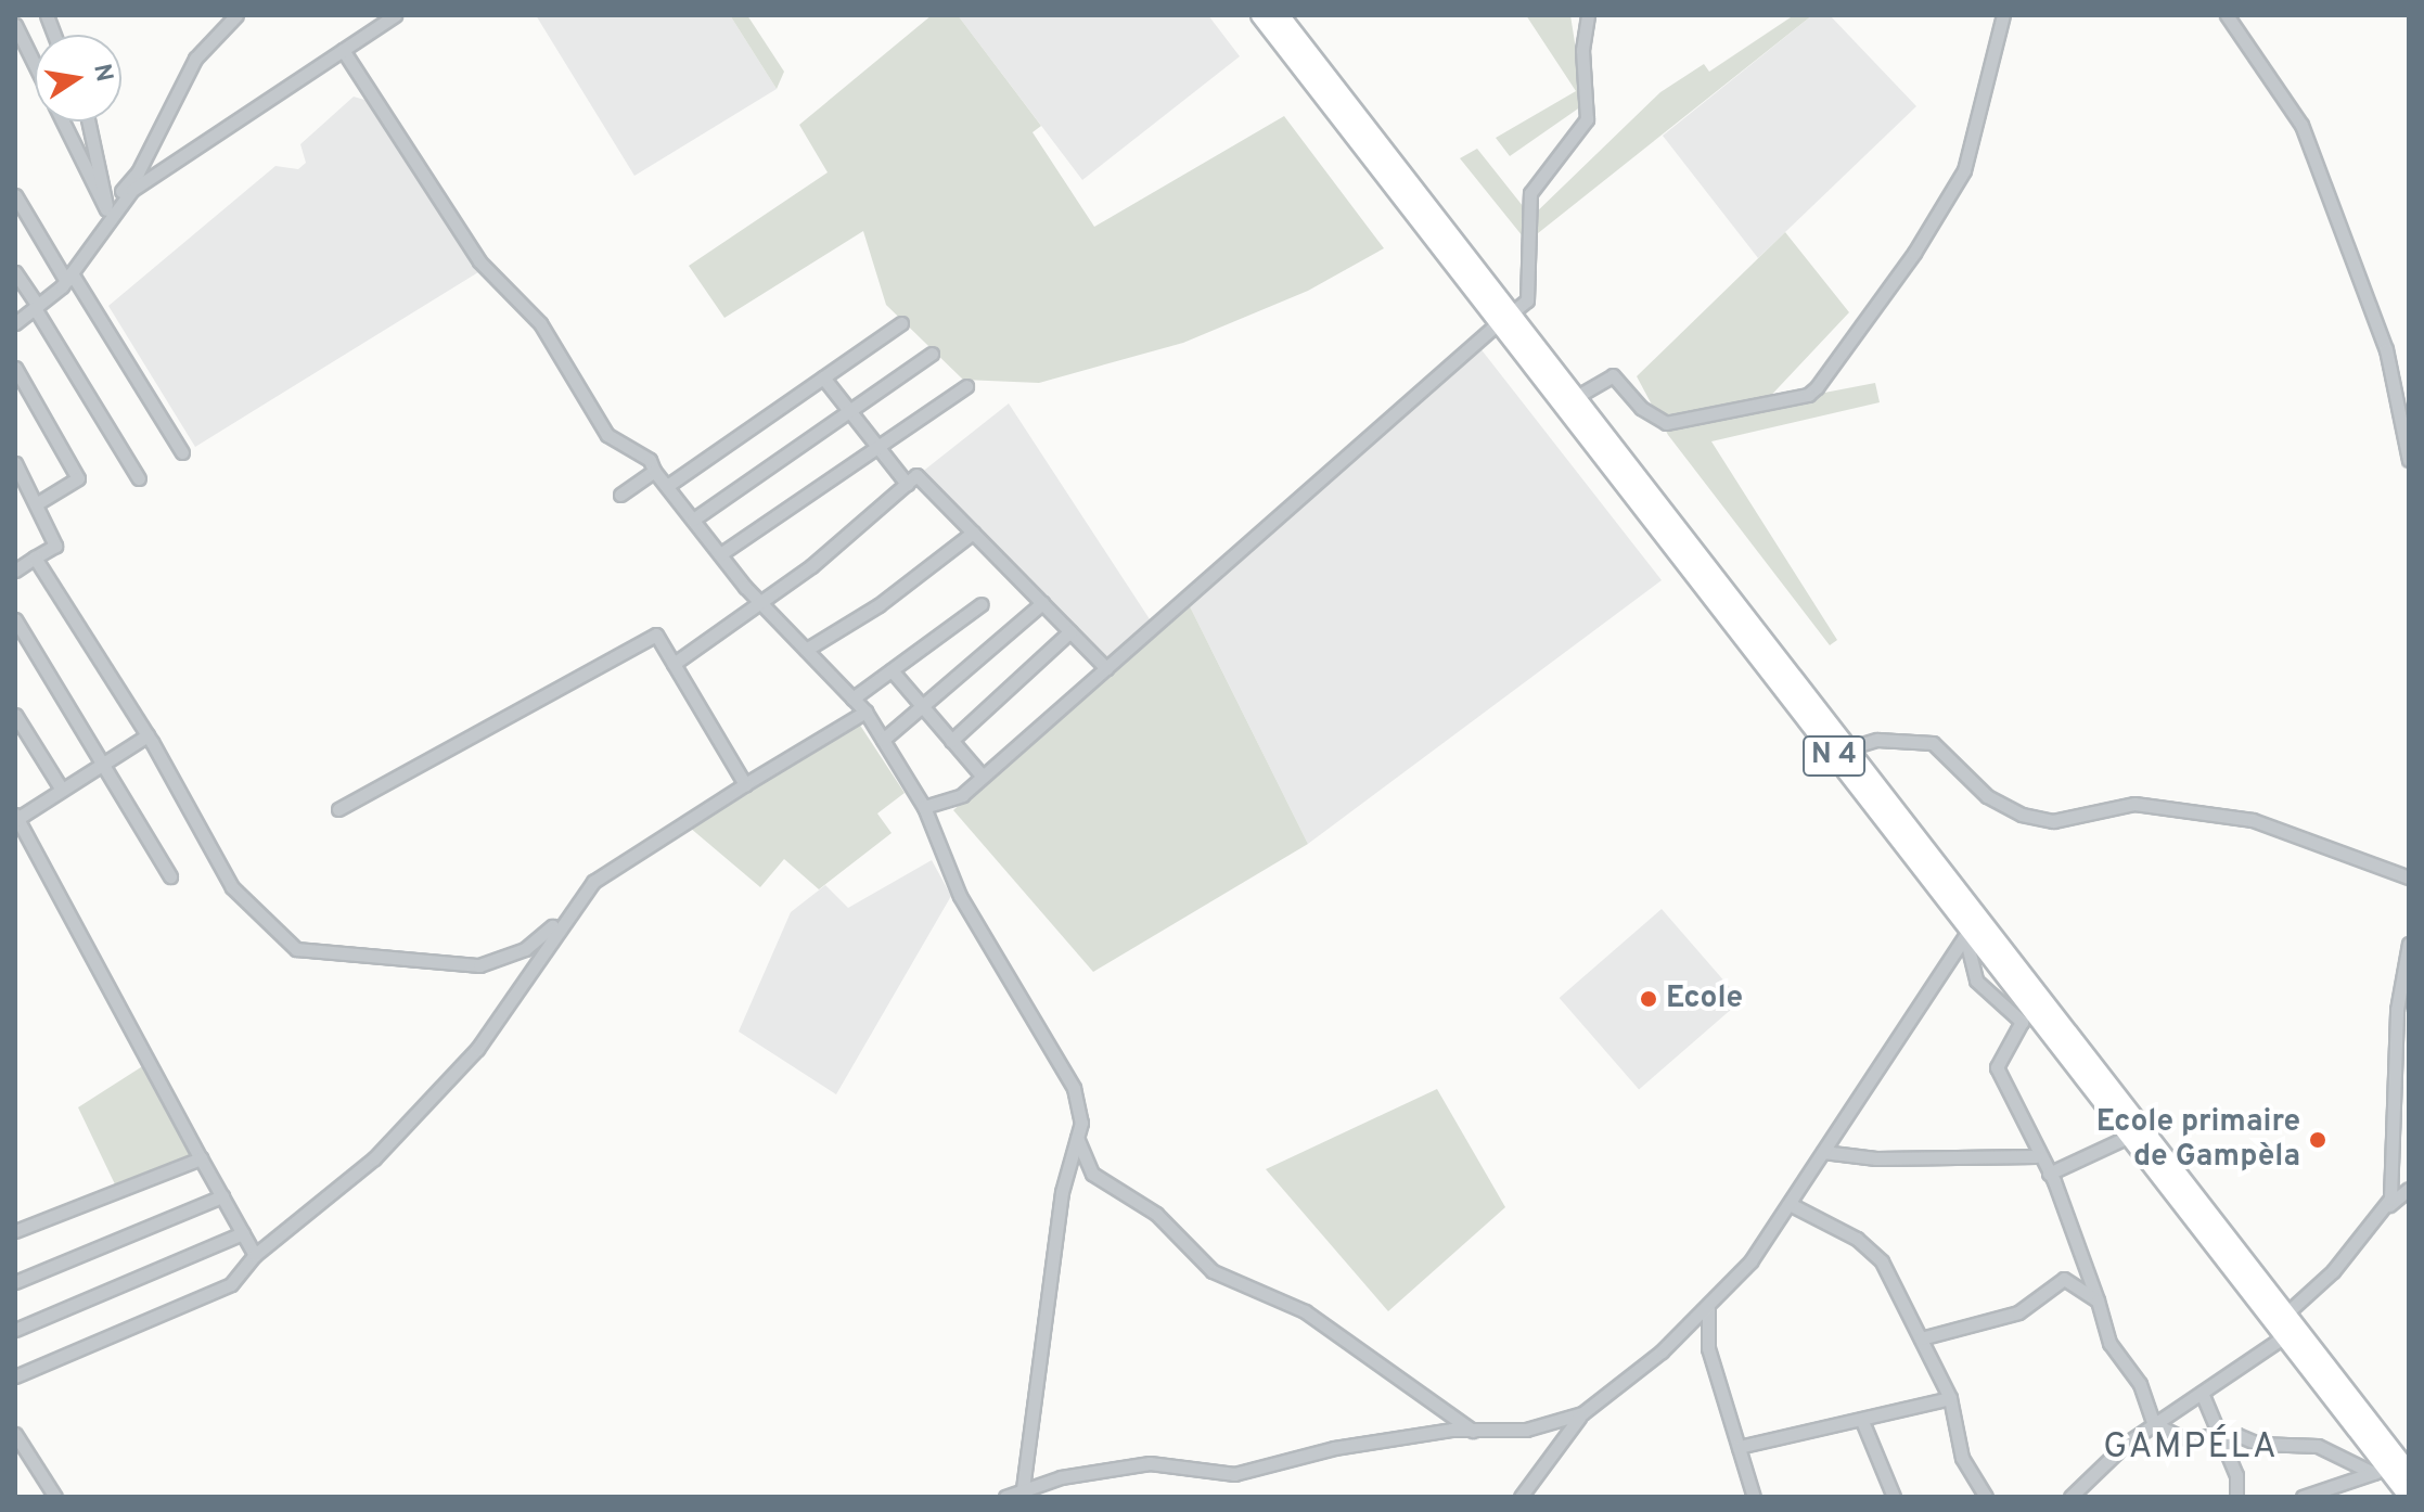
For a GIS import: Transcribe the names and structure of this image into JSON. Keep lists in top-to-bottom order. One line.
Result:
{"streets":{"highway":["N 4"]},"districts":["GAMPÉLA"],"places":["Ecole","Ecole primaire de Gampèla"],"north":"right"}
